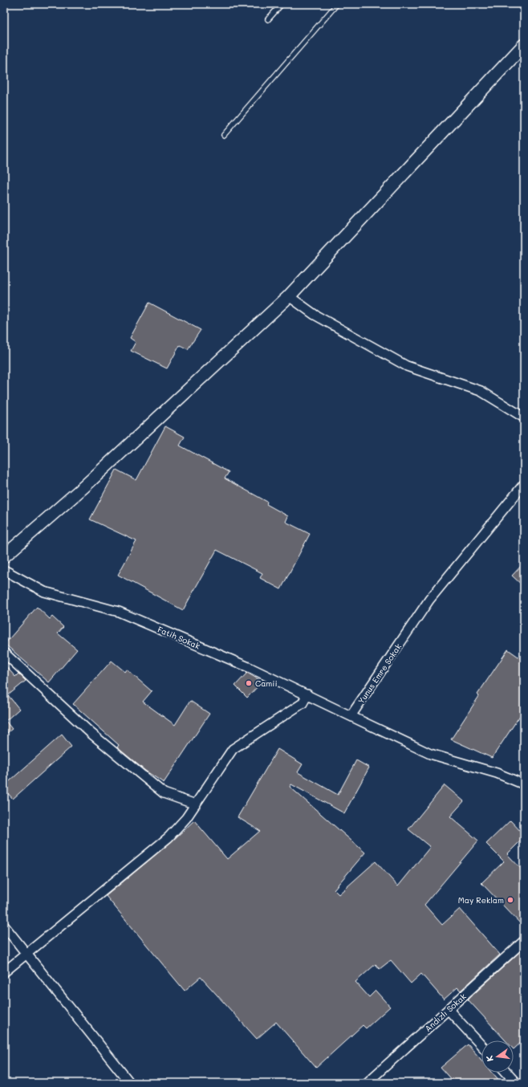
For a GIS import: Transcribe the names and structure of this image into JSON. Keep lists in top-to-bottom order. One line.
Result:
{"streets":{"street":["Fatih Sokak","Yunus Emre Sokak","Andızlı Sokak"]},"crossings":[["Fatih Sokak","Yunus Emre Sokak"]],"places":["Camii","May Reklam"],"north":"left"}
